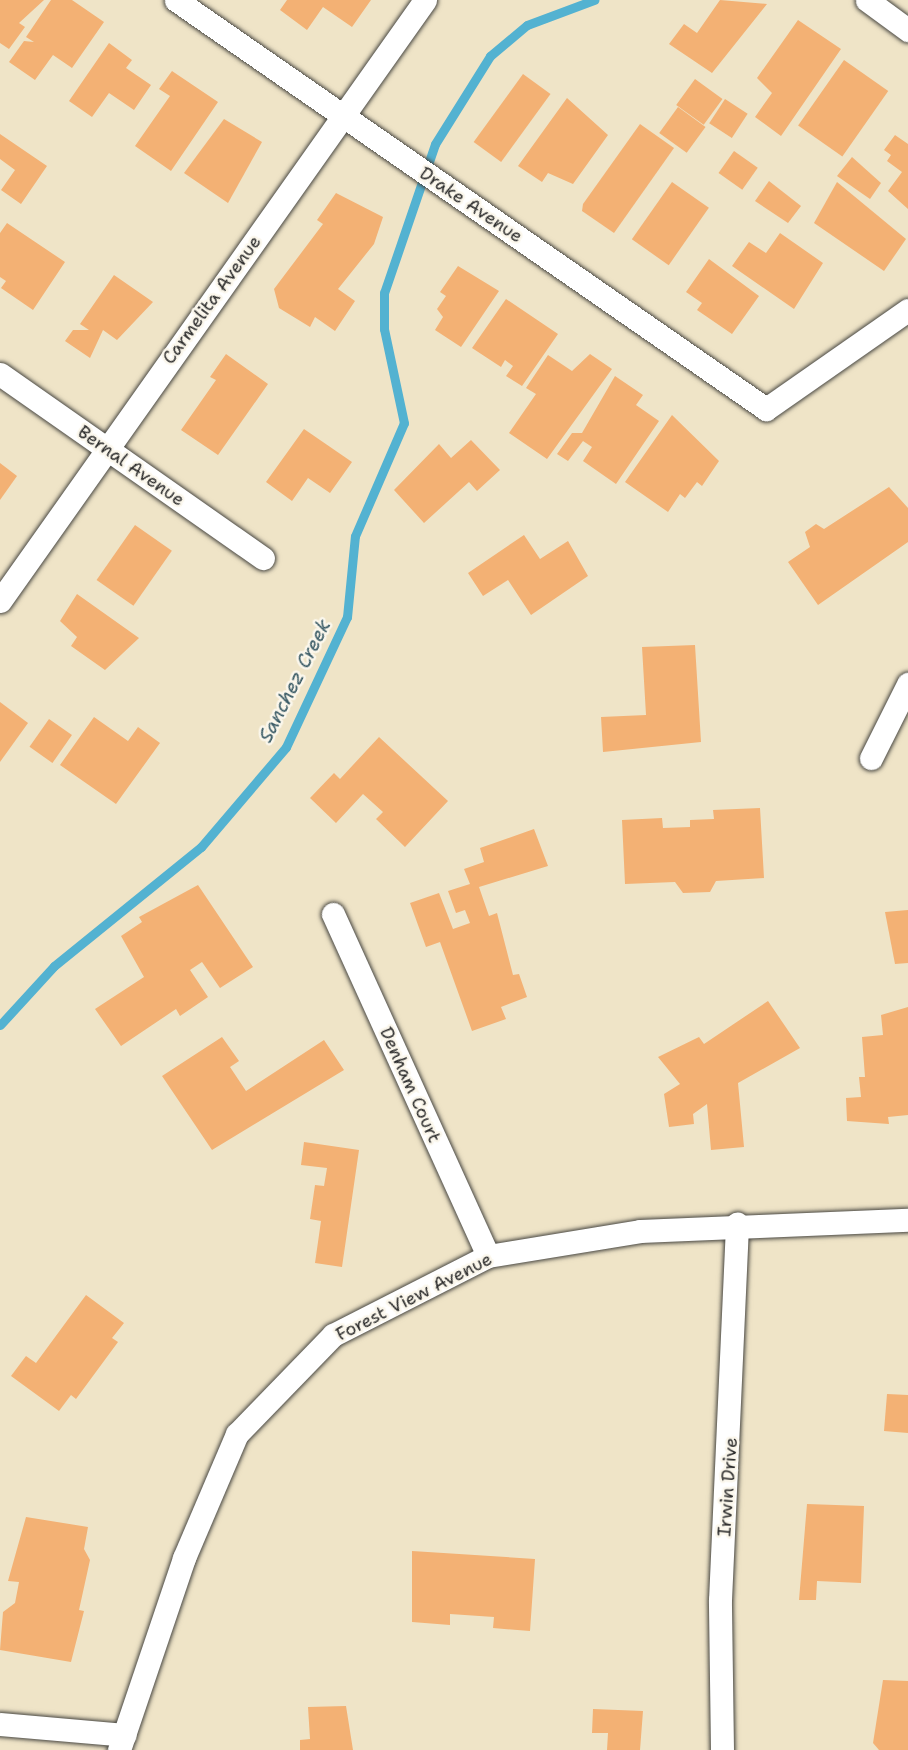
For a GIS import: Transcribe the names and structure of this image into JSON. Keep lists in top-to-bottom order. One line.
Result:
{"streets":{"street":["Drake Avenue","Carmelita Avenue","Bernal Avenue","Denham Court","Forest View Avenue","Irwin Drive"]},"crossings":[["Drake Avenue","Carmelita Avenue"],["Carmelita Avenue","Bernal Avenue"],["Denham Court","Forest View Avenue"],["Forest View Avenue","Irwin Drive"]],"water":["Sanchez Creek"]}
